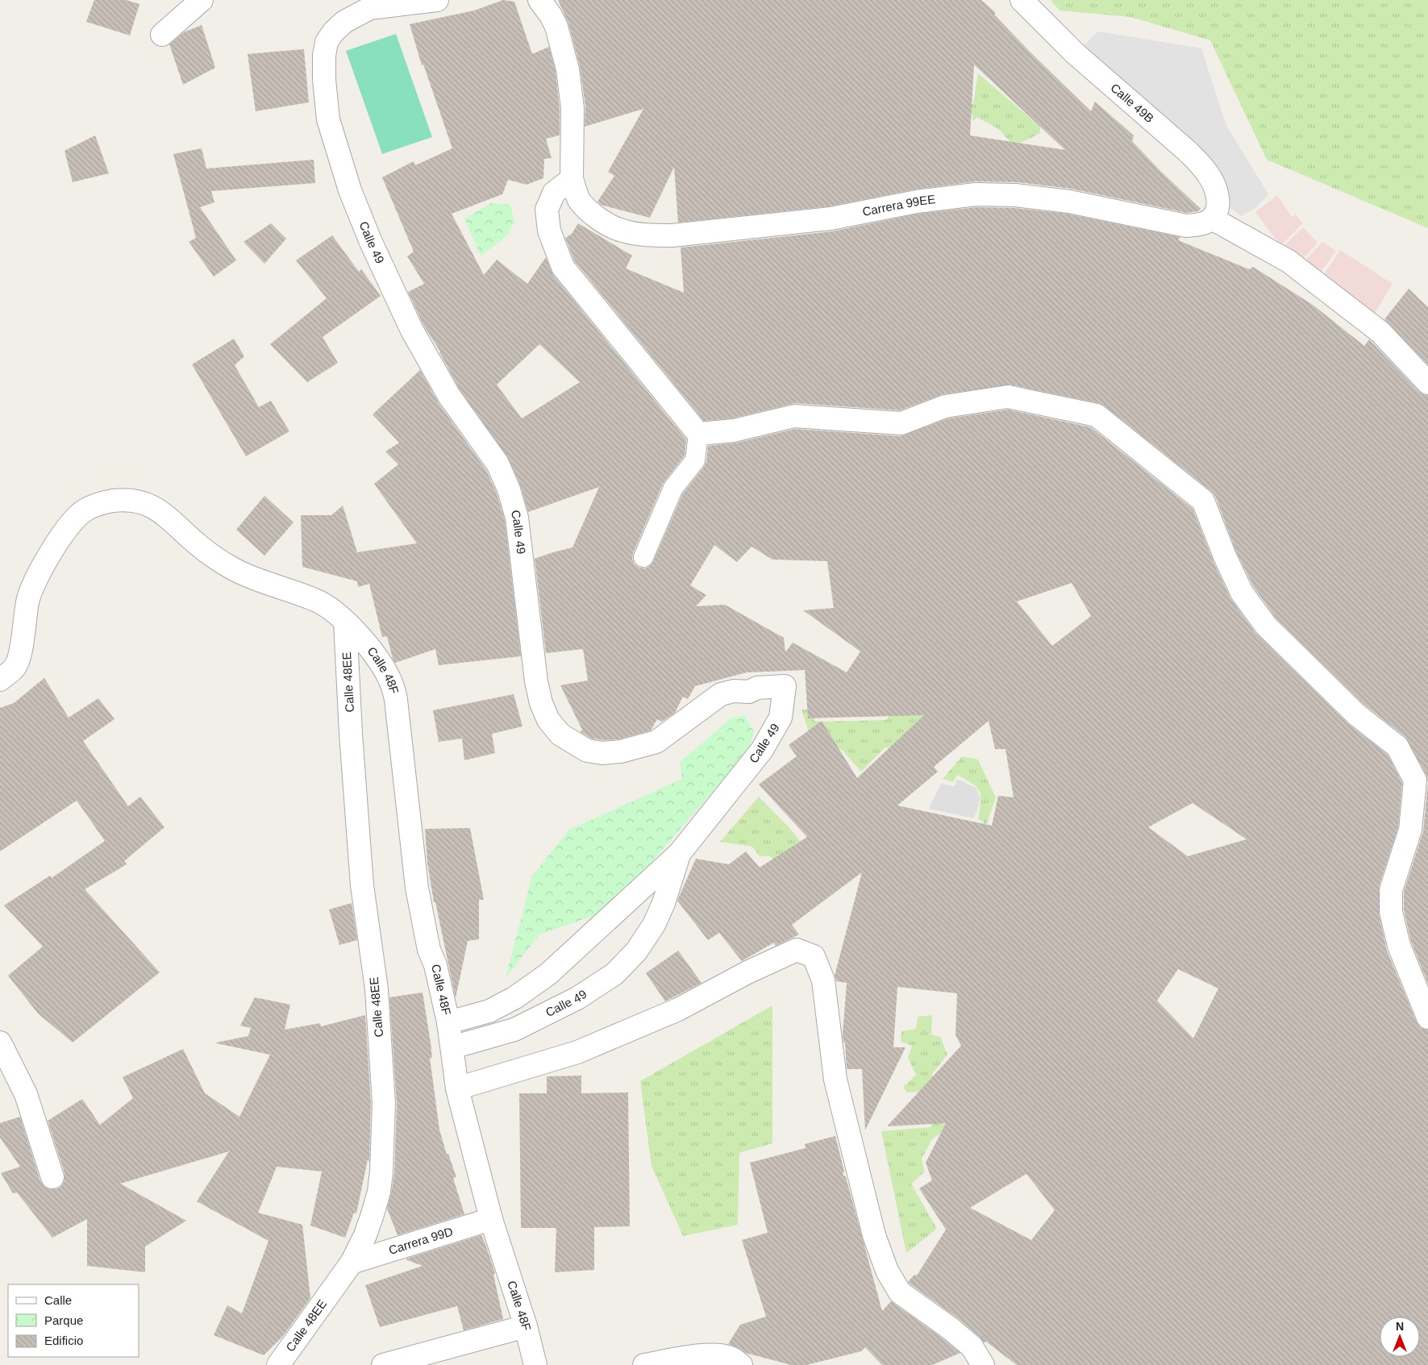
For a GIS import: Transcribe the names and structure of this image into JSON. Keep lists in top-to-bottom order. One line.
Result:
{"streets":{"street":["Calle 49B","Carrera 99EE","Calle 49","Calle 48F","Calle 48EE","Carrera 99D"]},"crossings":[["Calle 49B","Carrera 99EE"],["Calle 49","Calle 48F"],["Calle 48F","Calle 48EE"],["Calle 48F","Carrera 99D"],["Calle 48EE","Carrera 99D"]],"legend":["Calle","Parque","Edificio"],"north":"top"}
